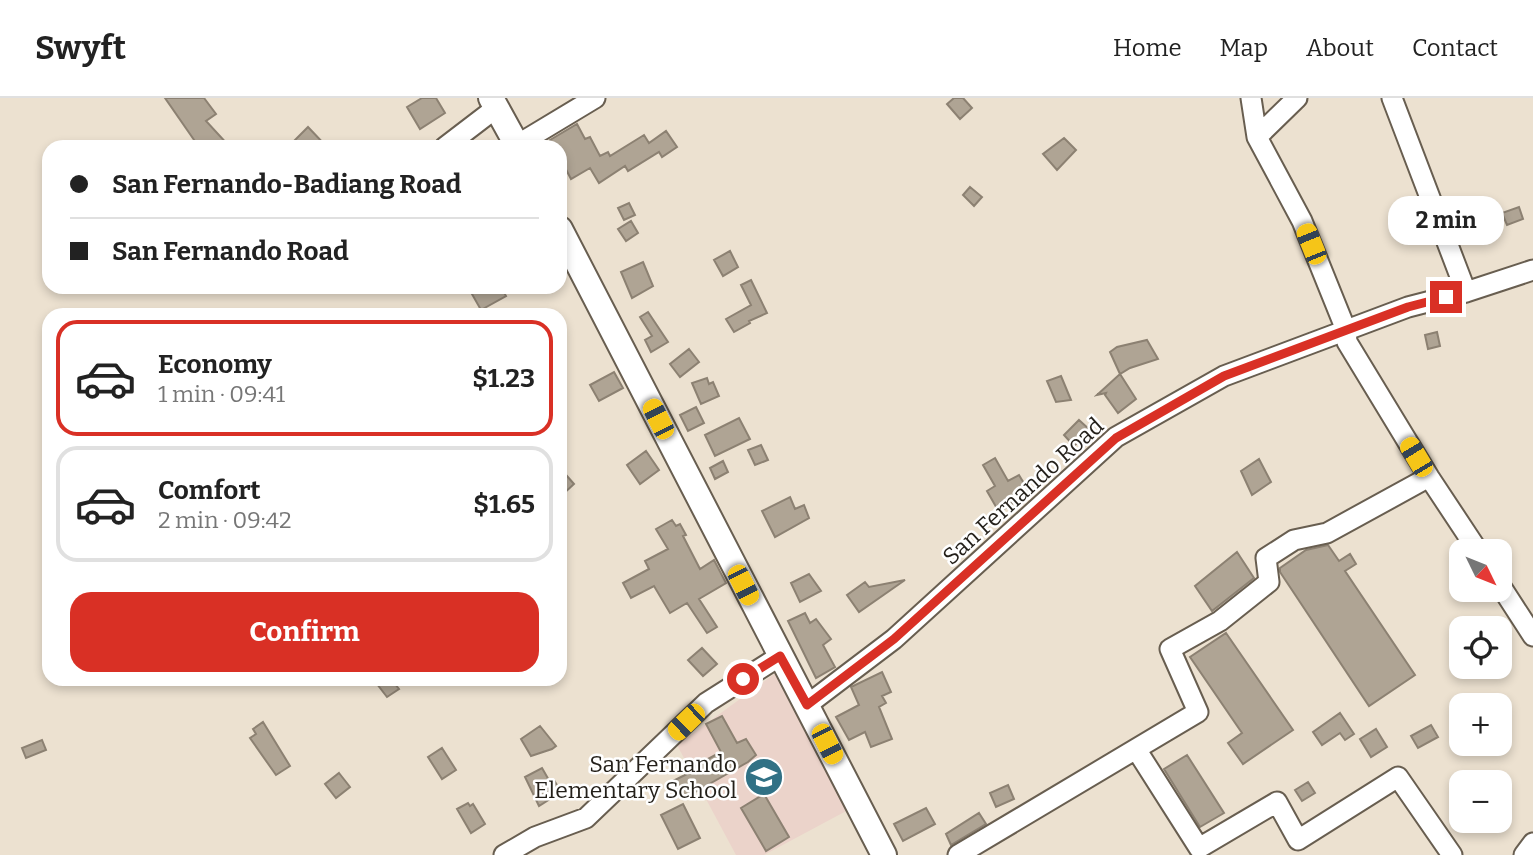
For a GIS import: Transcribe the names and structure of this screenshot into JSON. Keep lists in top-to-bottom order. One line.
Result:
{"streets":{"street":["San Fernando Road"]},"places":{"school or university":["San Fernando Elementary School"]},"north":"bottom right","page":{"header":"Swyft","nav":["Home","Map","About","Contact"],"banner":["San Fernando-Badiang Road","San Fernando Road"],"bubble":"2 min","list":[{"name":"Economy","note":"1 min · 09:41","value":"$1.23"},{"name":"Comfort","note":"2 min · 09:42","value":"$1.65"}],"map_buttons":["+","−"],"buttons":"Confirm"}}
